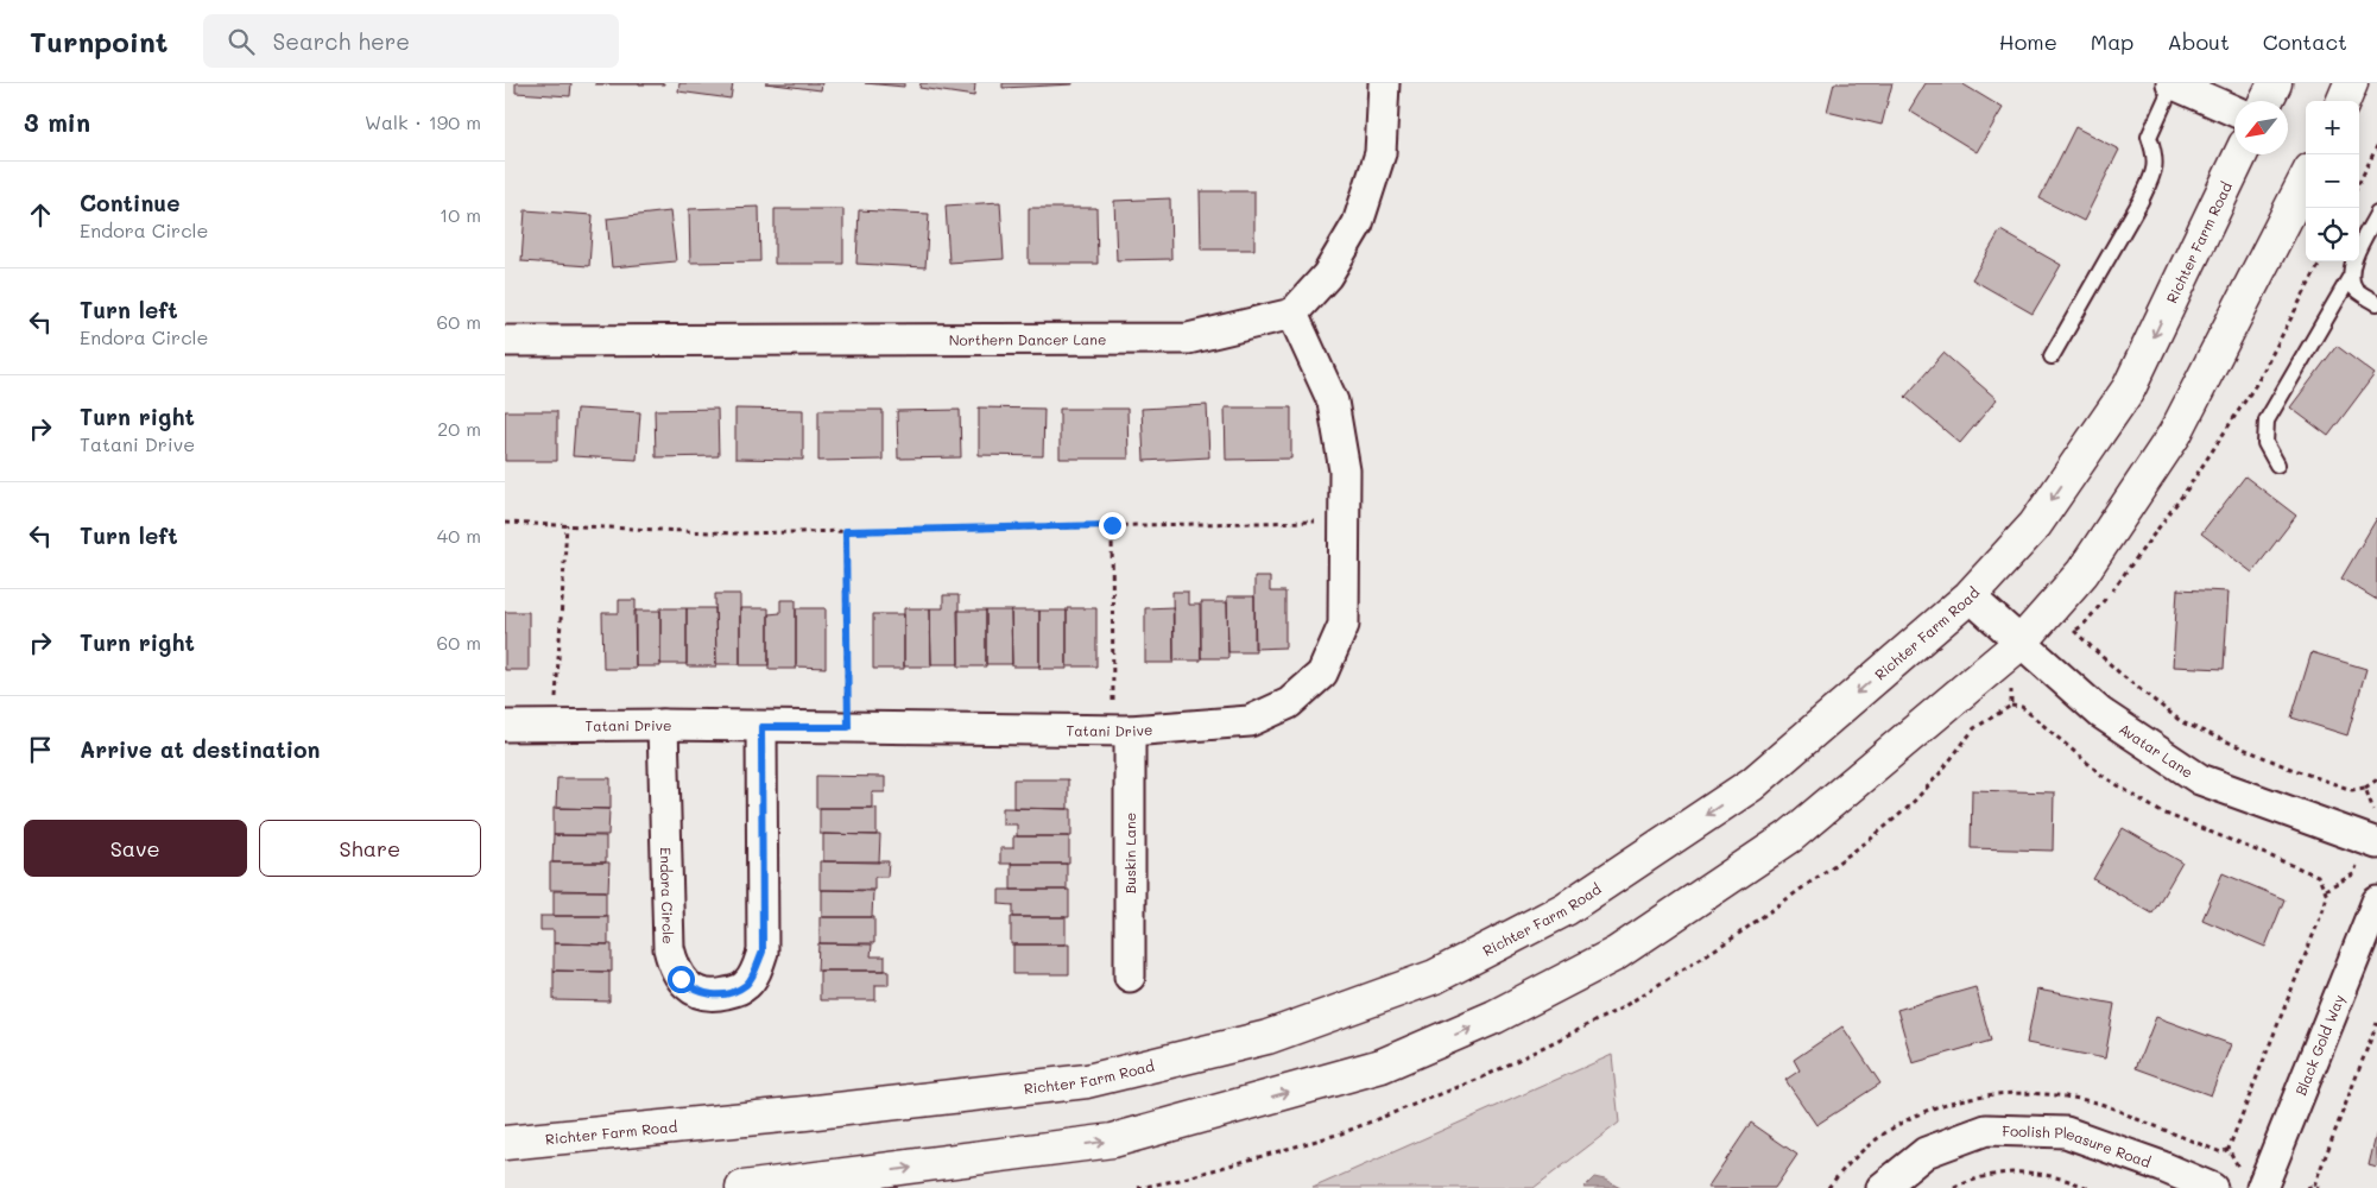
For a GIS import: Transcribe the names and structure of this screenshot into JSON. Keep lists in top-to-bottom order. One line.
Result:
{"streets":{"main road":["Richter Farm Road"],"street":["Northern Dancer Lane","Tatani Drive","Avatar Lane","Buskin Lane","Endora Circle","Black Gold Way","Foolish Pleasure Road"]},"crossings":[["Richter Farm Road","Avatar Lane"],["Northern Dancer Lane","Tatani Drive"],["Tatani Drive","Buskin Lane"],["Tatani Drive","Endora Circle"]],"north":"bottom left","page":{"header":"Turnpoint","search":"Search here","nav":["Home","Map","About","Contact"],"heading":["3 min","Walk · 190 m"],"map_buttons":["+","−"],"list":[["Continue","Endora Circle","10 m"],["Turn left","Endora Circle","60 m"],["Turn right","Tatani Drive","20 m"],["Turn left","40 m"],["Turn right","60 m"],"Arrive at destination"],"buttons":["Save","Share"]}}
